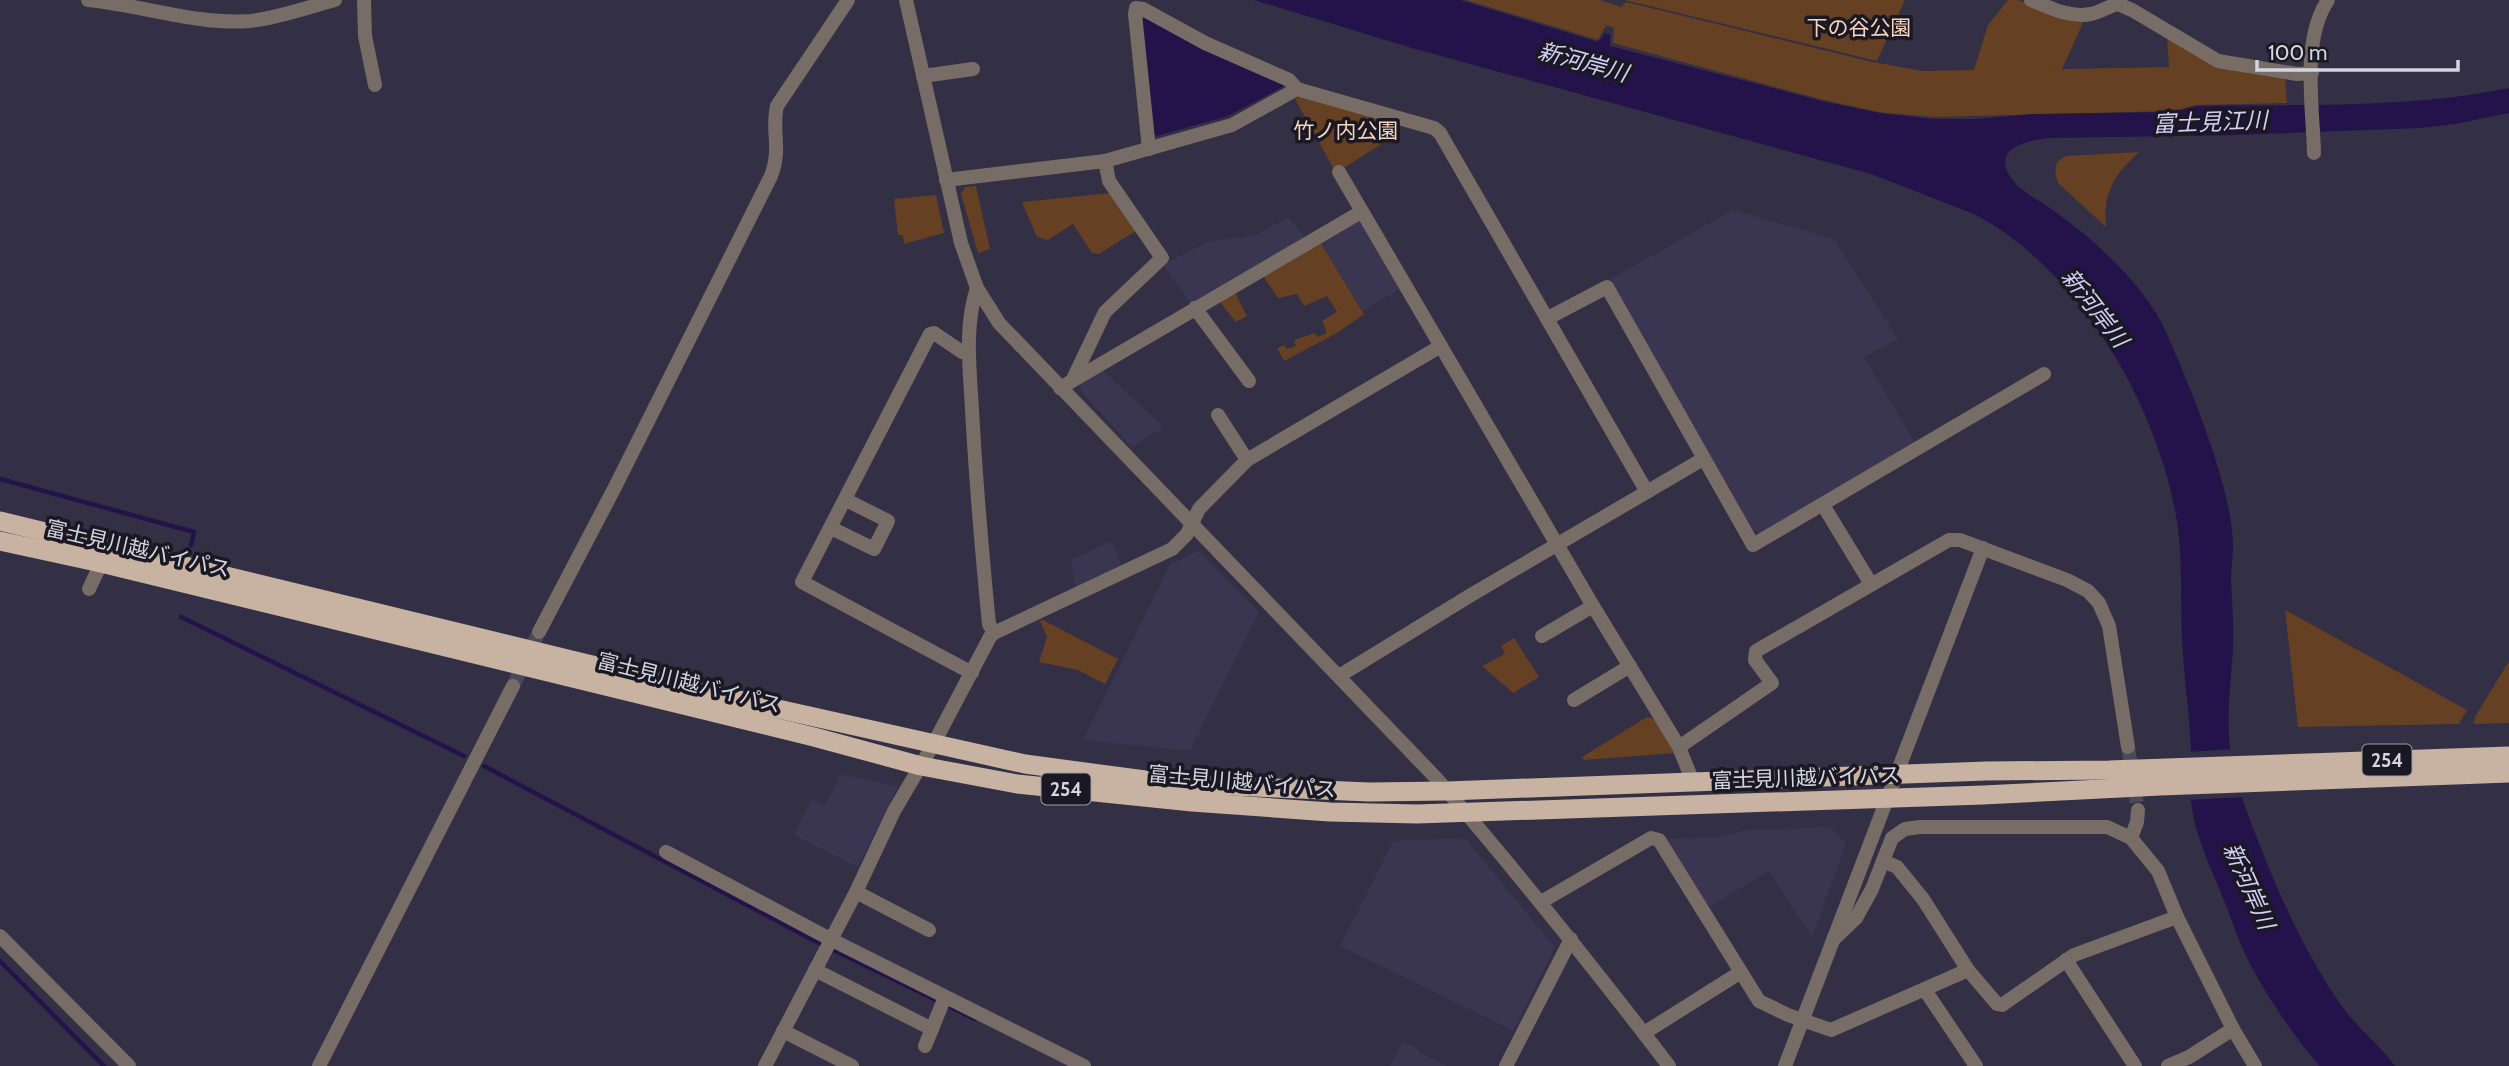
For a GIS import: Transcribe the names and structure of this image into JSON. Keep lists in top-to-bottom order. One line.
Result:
{"streets":{"highway":["富士見川越バイパス","254"]},"water":["新河岸川","富士見江川"],"parks":["下の谷公園","竹ノ内公園"],"scale_bar":"100 m"}
